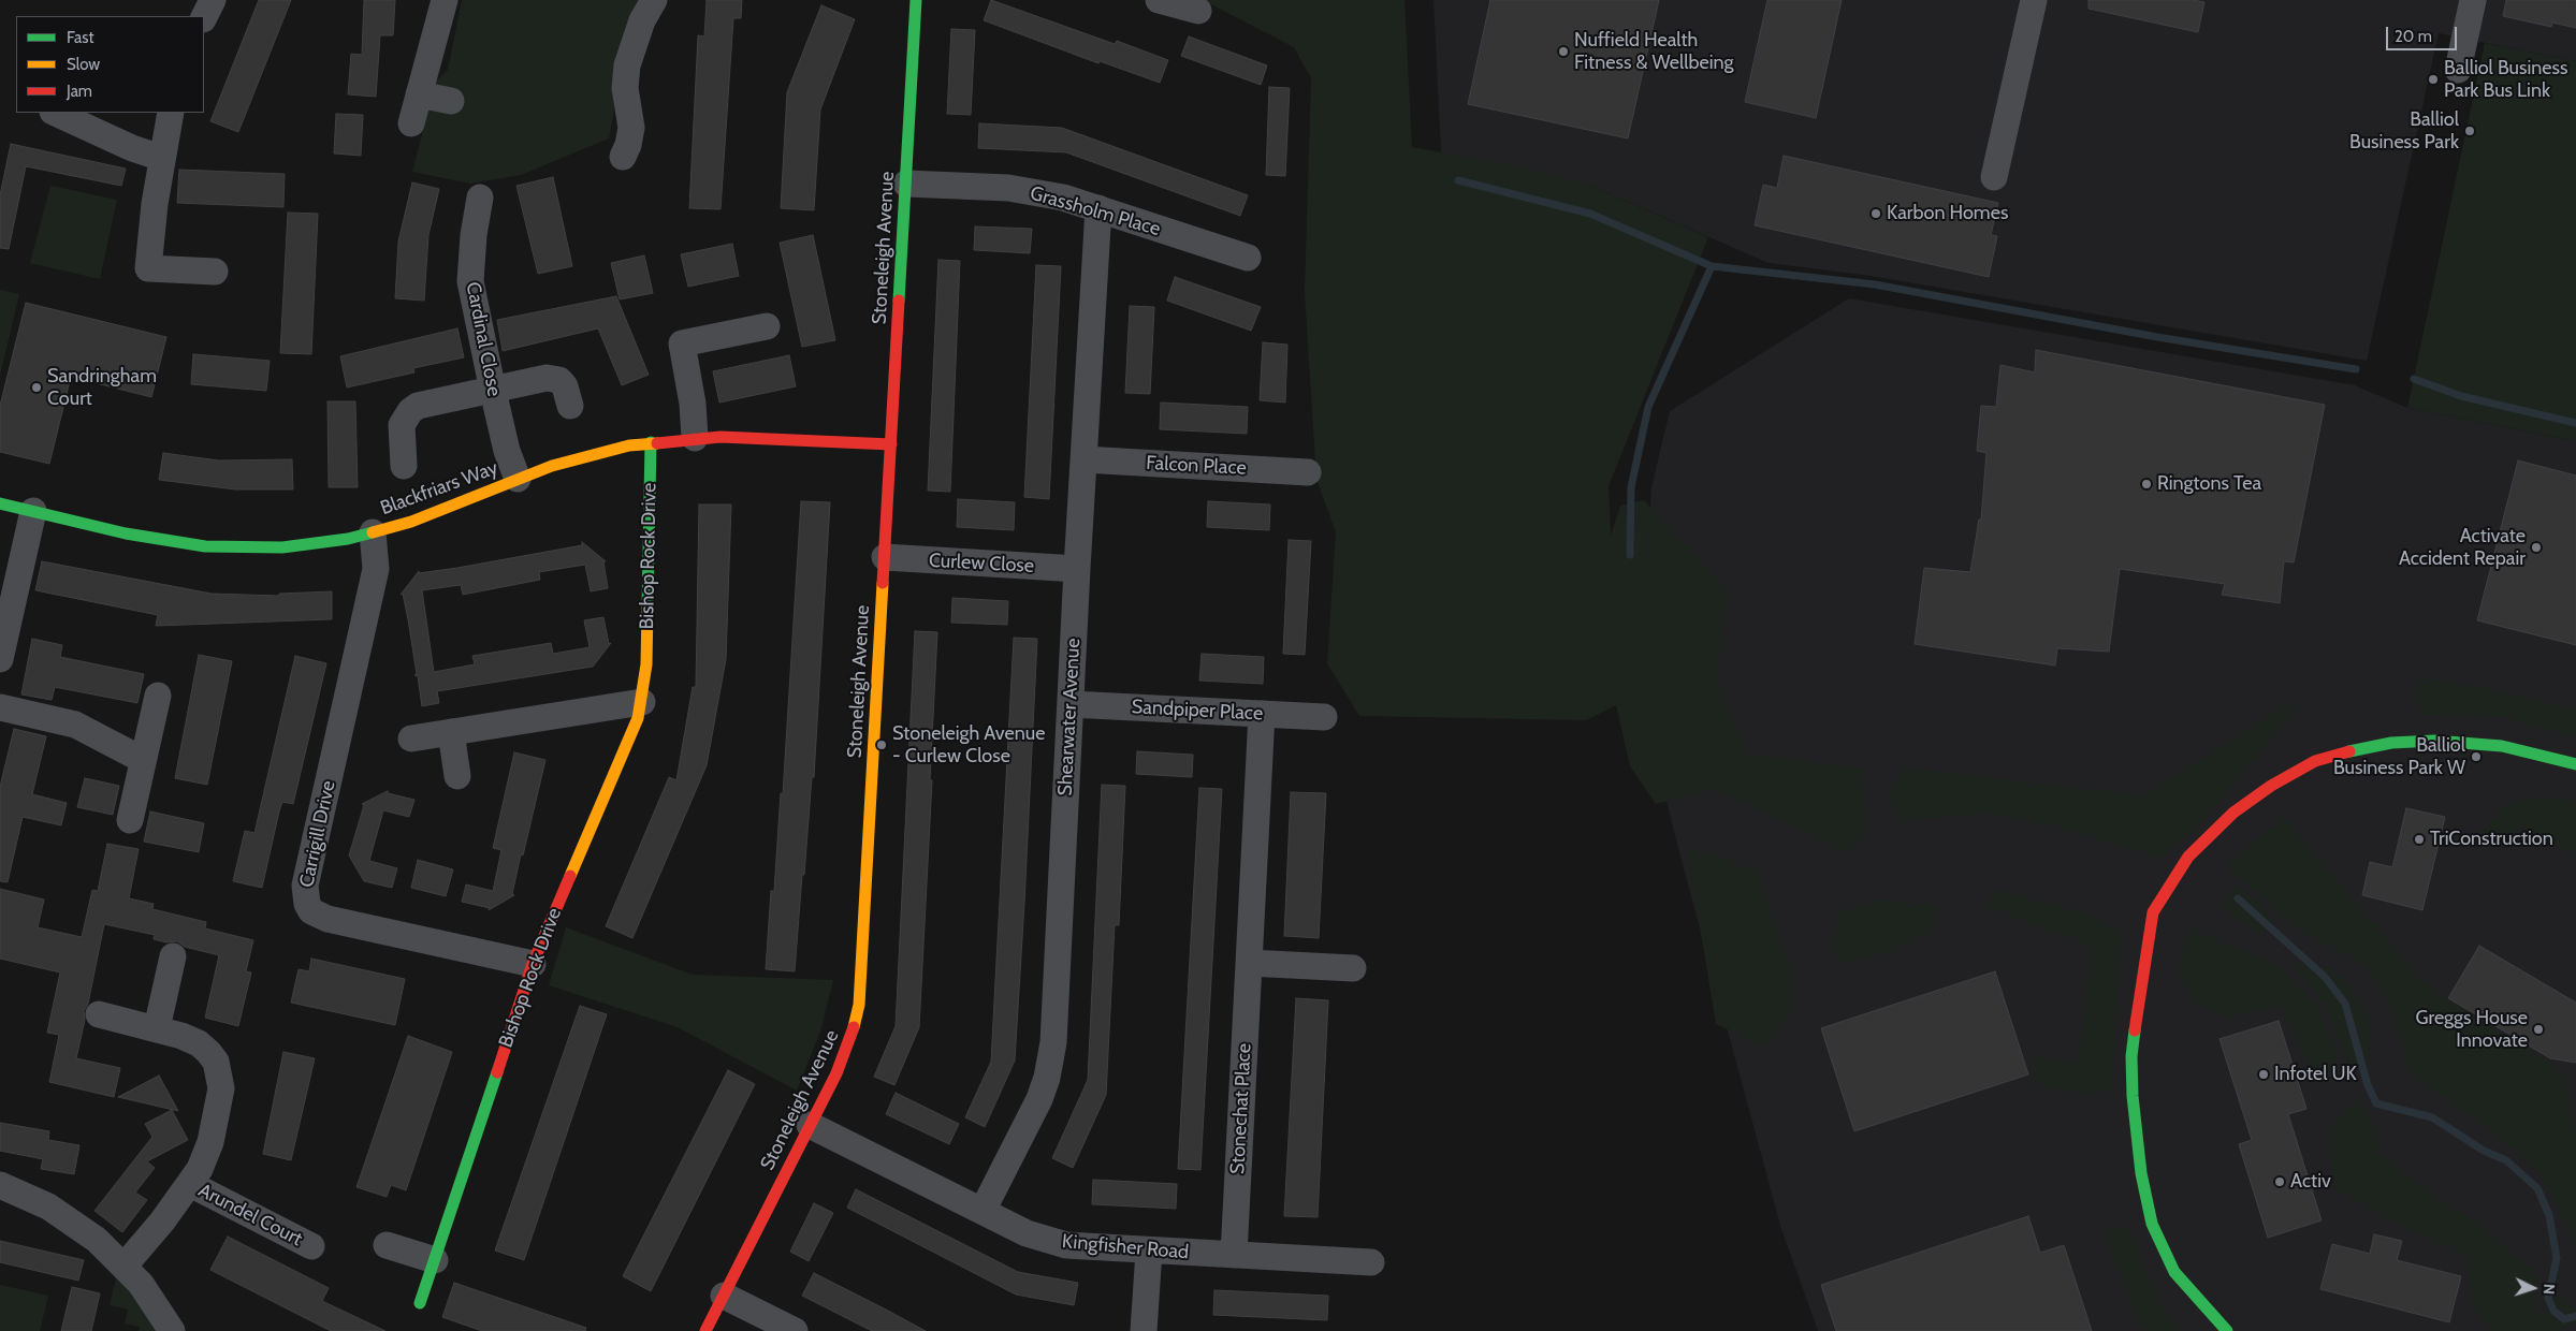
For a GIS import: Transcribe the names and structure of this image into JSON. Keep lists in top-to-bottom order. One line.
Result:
{"streets":{"street":["Grassholm Place","Stoneleigh Avenue","Cardinal Close","Falcon Place","Blackfriars Way","Bishop Rock Drive","Curlew Close","Sandpiper Place","Shearwater Avenue","Carrigill Drive","Stonechat Place","Arundel Court","Kingfisher Road"]},"crossings":[["Grassholm Place","Stoneleigh Avenue"],["Grassholm Place","Shearwater Avenue"],["Stoneleigh Avenue","Blackfriars Way"],["Stoneleigh Avenue","Curlew Close"],["Stoneleigh Avenue","Kingfisher Road"],["Cardinal Close","Blackfriars Way"],["Falcon Place","Shearwater Avenue"],["Blackfriars Way","Bishop Rock Drive"],["Blackfriars Way","Carrigill Drive"],["Bishop Rock Drive","Carrigill Drive"],["Curlew Close","Shearwater Avenue"],["Sandpiper Place","Shearwater Avenue"],["Sandpiper Place","Stonechat Place"],["Shearwater Avenue","Kingfisher Road"],["Stonechat Place","Kingfisher Road"]],"places":["Nuffield Health Fitness & Wellbeing","Balliol Business Park Bus Link","Balliol Business Park","Karbon Homes","Sandringham Court","Ringtons Tea","Activate Accident Repair","Stoneleigh Avenue - Curlew Close","Balliol Business Park W","TriConstruction","Greggs House Innovate","Infotel UK","Activ"],"legend":["Fast","Slow","Jam"],"scale_bar":"20 m","north":"right"}
